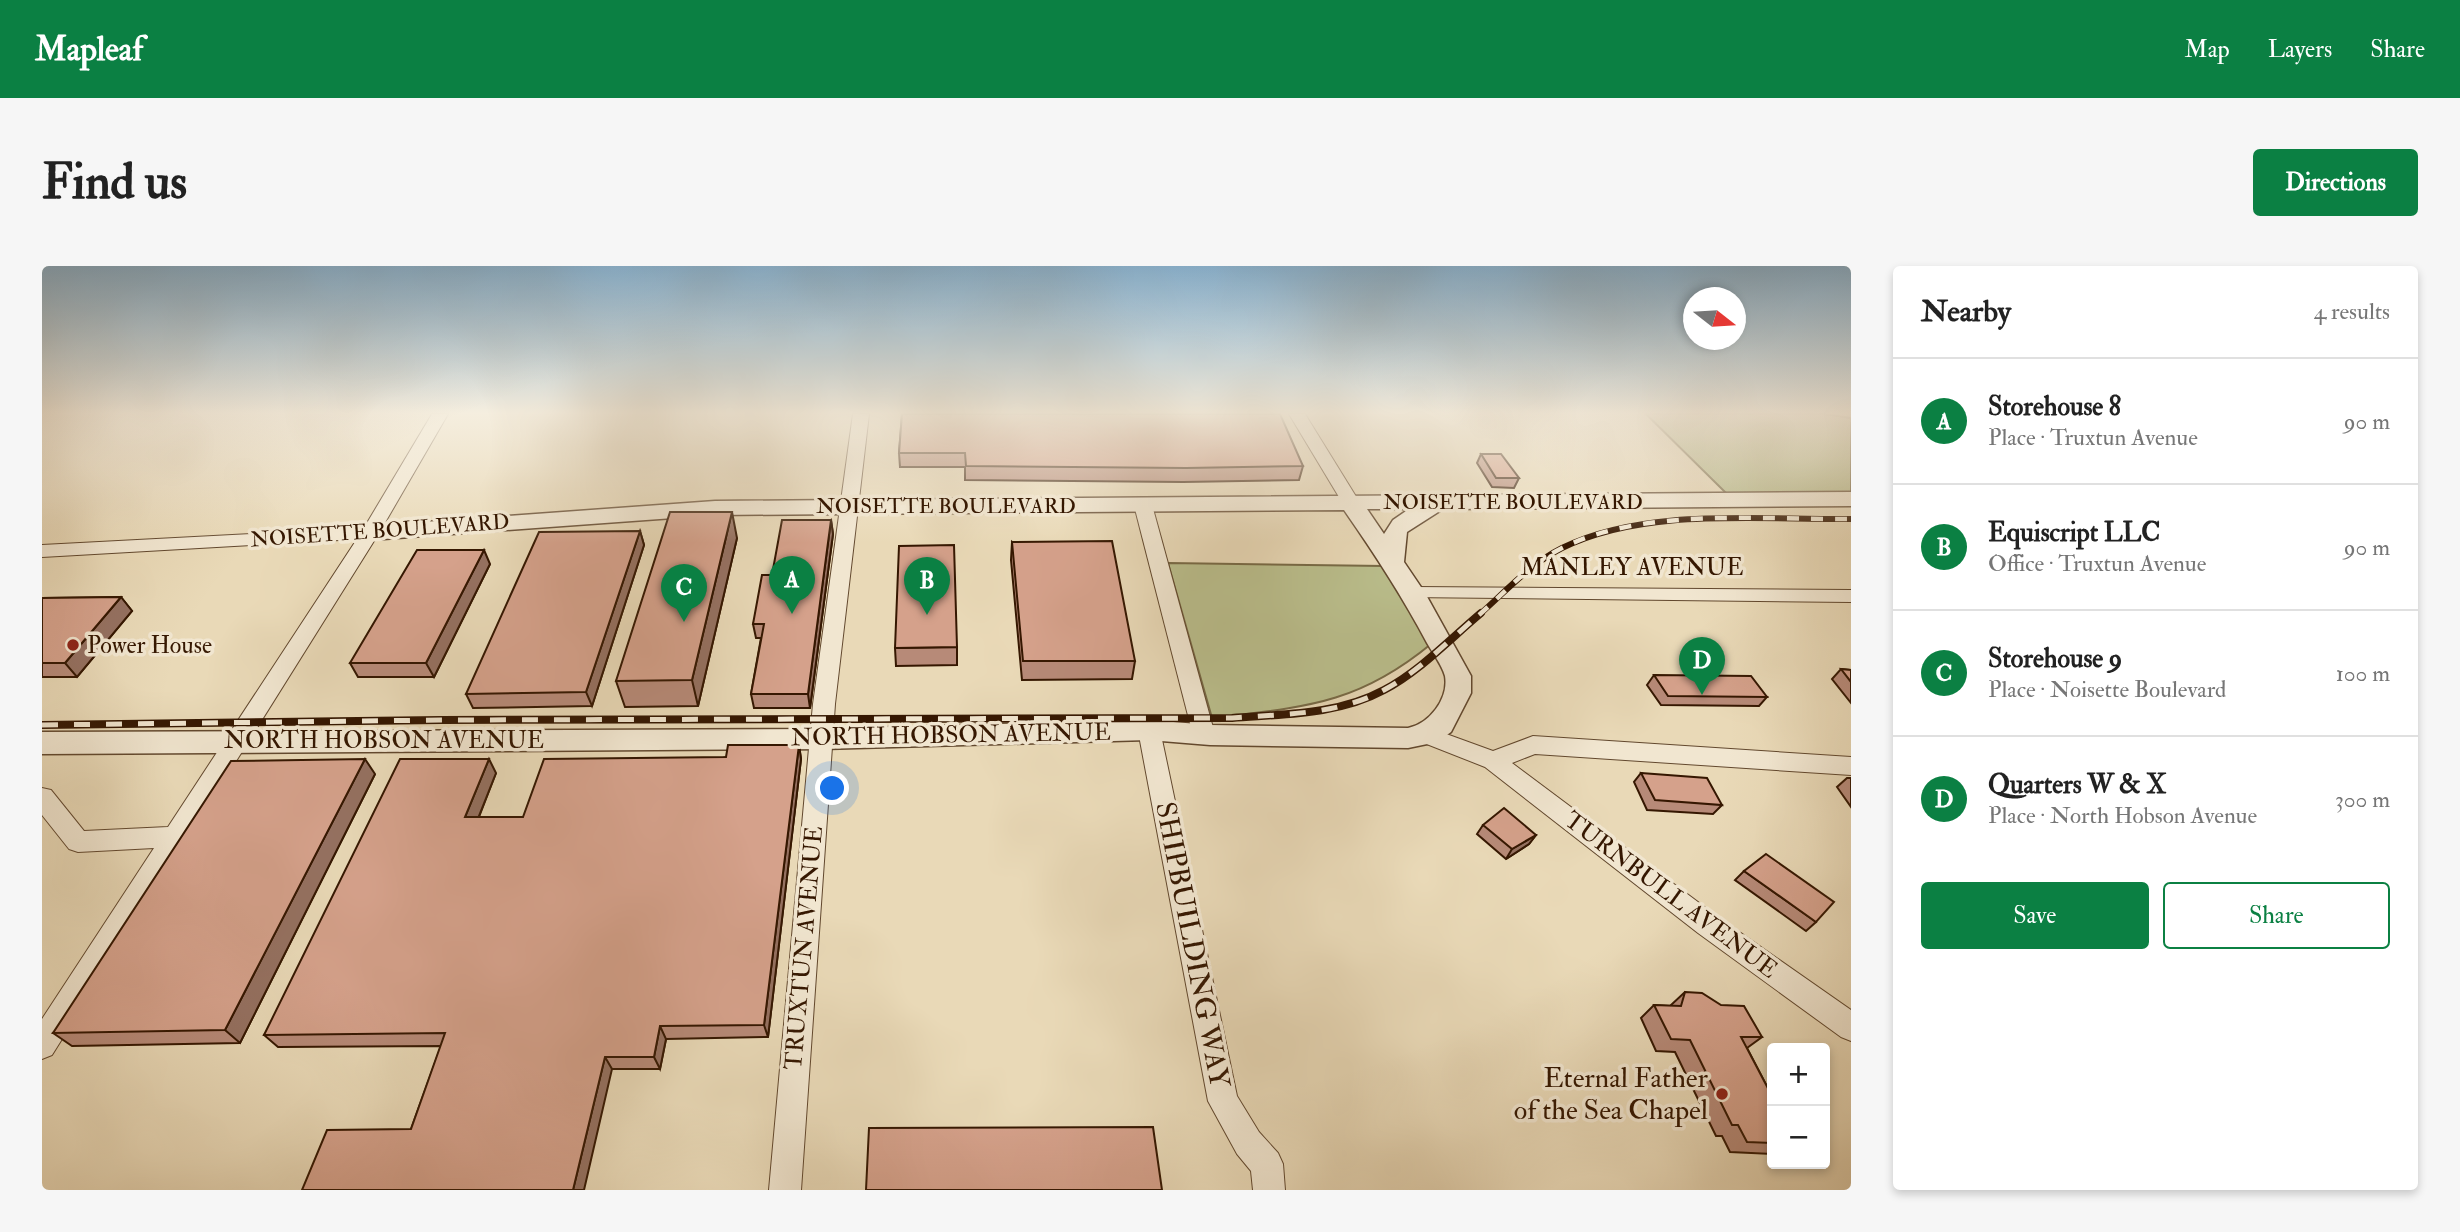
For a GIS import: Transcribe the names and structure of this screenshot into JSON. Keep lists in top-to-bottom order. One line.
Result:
{"streets":{"street":["NOISETTE BOULEVARD","MANLEY AVENUE","NORTH HOBSON AVENUE","TURNBULL AVENUE","SHIPBUILDING WAY","TRUXTUN AVENUE"]},"crossings":[["NOISETTE BOULEVARD","TRUXTUN AVENUE"],["NORTH HOBSON AVENUE","TURNBULL AVENUE"],["NORTH HOBSON AVENUE","SHIPBUILDING WAY"],["NORTH HOBSON AVENUE","TRUXTUN AVENUE"]],"places":["Power House","Eternal Father of the Sea Chapel"],"north":"right","page":{"header":"Mapleaf","nav":["Map","Layers","Share"],"buttons":["Directions",["Save","Share"]],"title":"Find us","heading":["Nearby","4 results"],"list":[{"mark":"A","name":"Storehouse 8","note":"Place · Truxtun Avenue","value":"90 m"},{"mark":"B","name":"Equiscript LLC","note":"Office · Truxtun Avenue","value":"90 m"},{"mark":"C","name":"Storehouse 9","note":"Place · Noisette Boulevard","value":"100 m"},{"mark":"D","name":"Quarters W & X","note":"Place · North Hobson Avenue","value":"300 m"}],"pins":["A","B","C","D"],"map_buttons":["+","−"]}}
